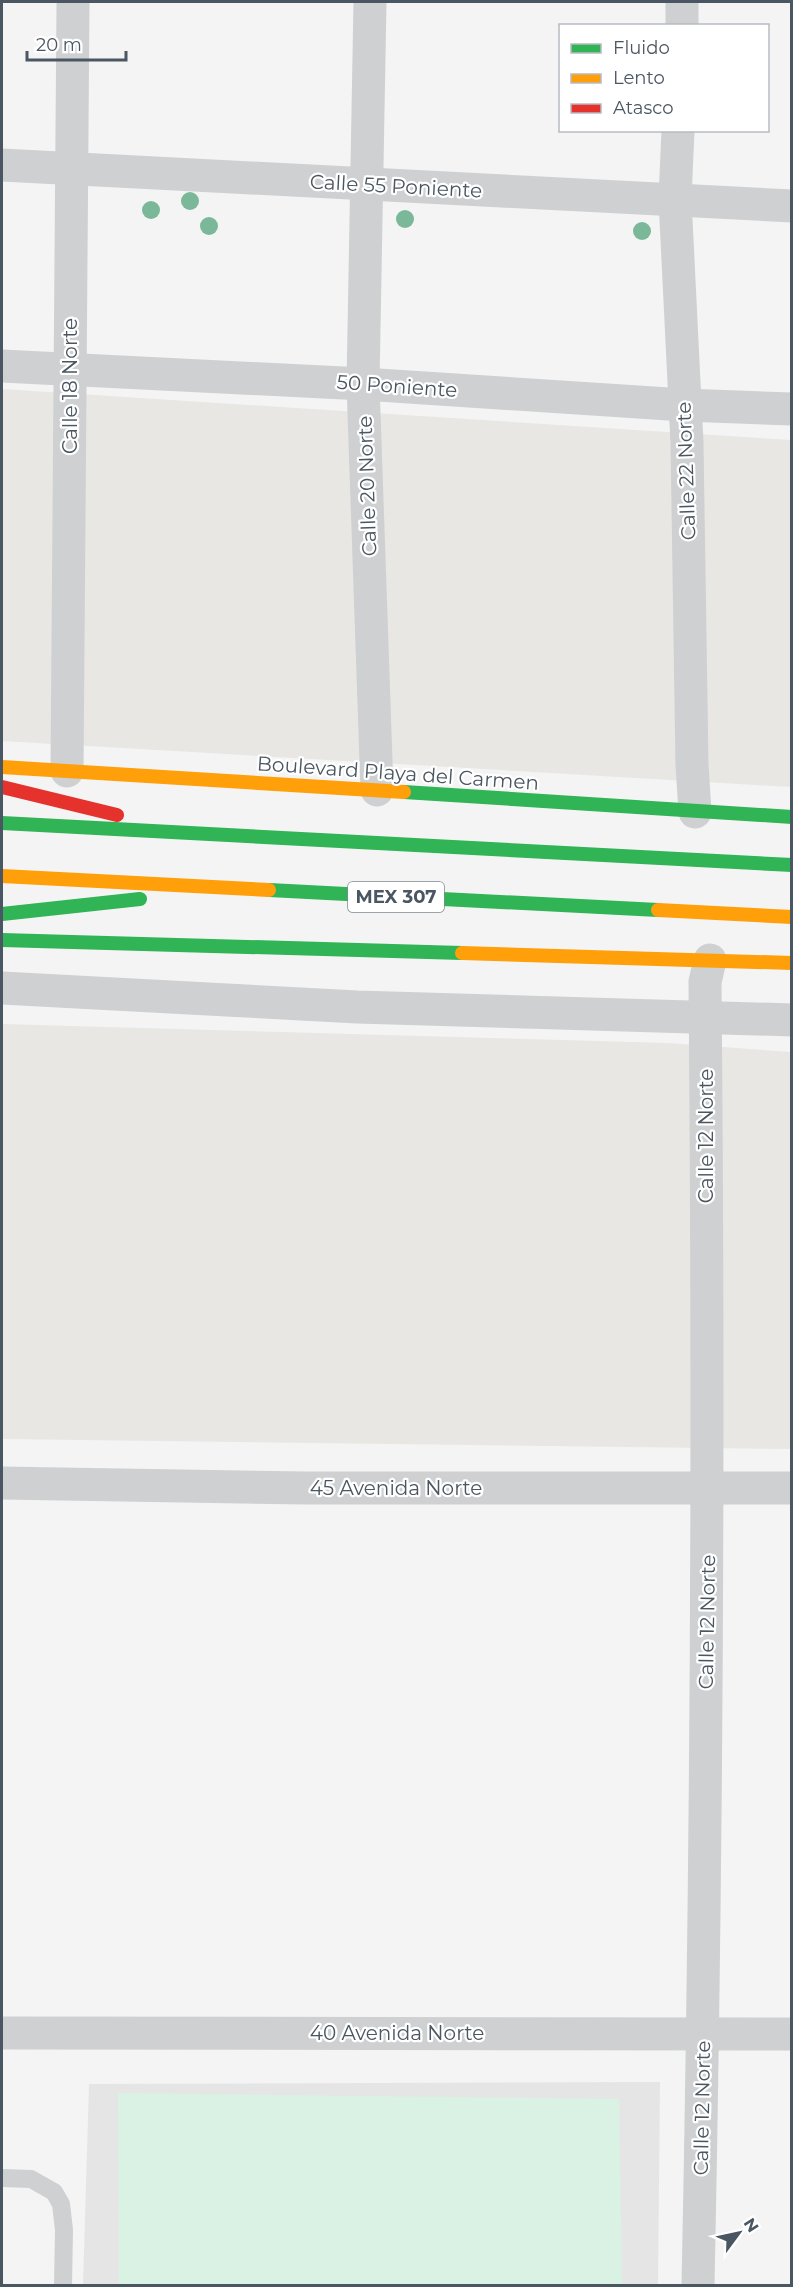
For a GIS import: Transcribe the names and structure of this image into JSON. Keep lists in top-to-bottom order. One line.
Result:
{"streets":{"main road":["Boulevard Playa del Carmen","MEX 307"],"street":["Calle 55 Poniente","Calle 18 Norte","50 Poniente","Calle 22 Norte","Calle 20 Norte","Calle 12 Norte","45 Avenida Norte","40 Avenida Norte"]},"crossings":[["Calle 55 Poniente","Calle 18 Norte"],["Calle 55 Poniente","Calle 22 Norte"],["Calle 55 Poniente","Calle 20 Norte"],["Calle 18 Norte","50 Poniente"],["Calle 18 Norte","Boulevard Playa del Carmen"],["50 Poniente","Calle 22 Norte"],["50 Poniente","Calle 20 Norte"],["Calle 22 Norte","Boulevard Playa del Carmen"],["Calle 20 Norte","Boulevard Playa del Carmen"],["Calle 12 Norte","45 Avenida Norte"],["Calle 12 Norte","40 Avenida Norte"]],"legend":["Fluido","Lento","Atasco"],"scale_bar":"20 m","north":"top right"}
